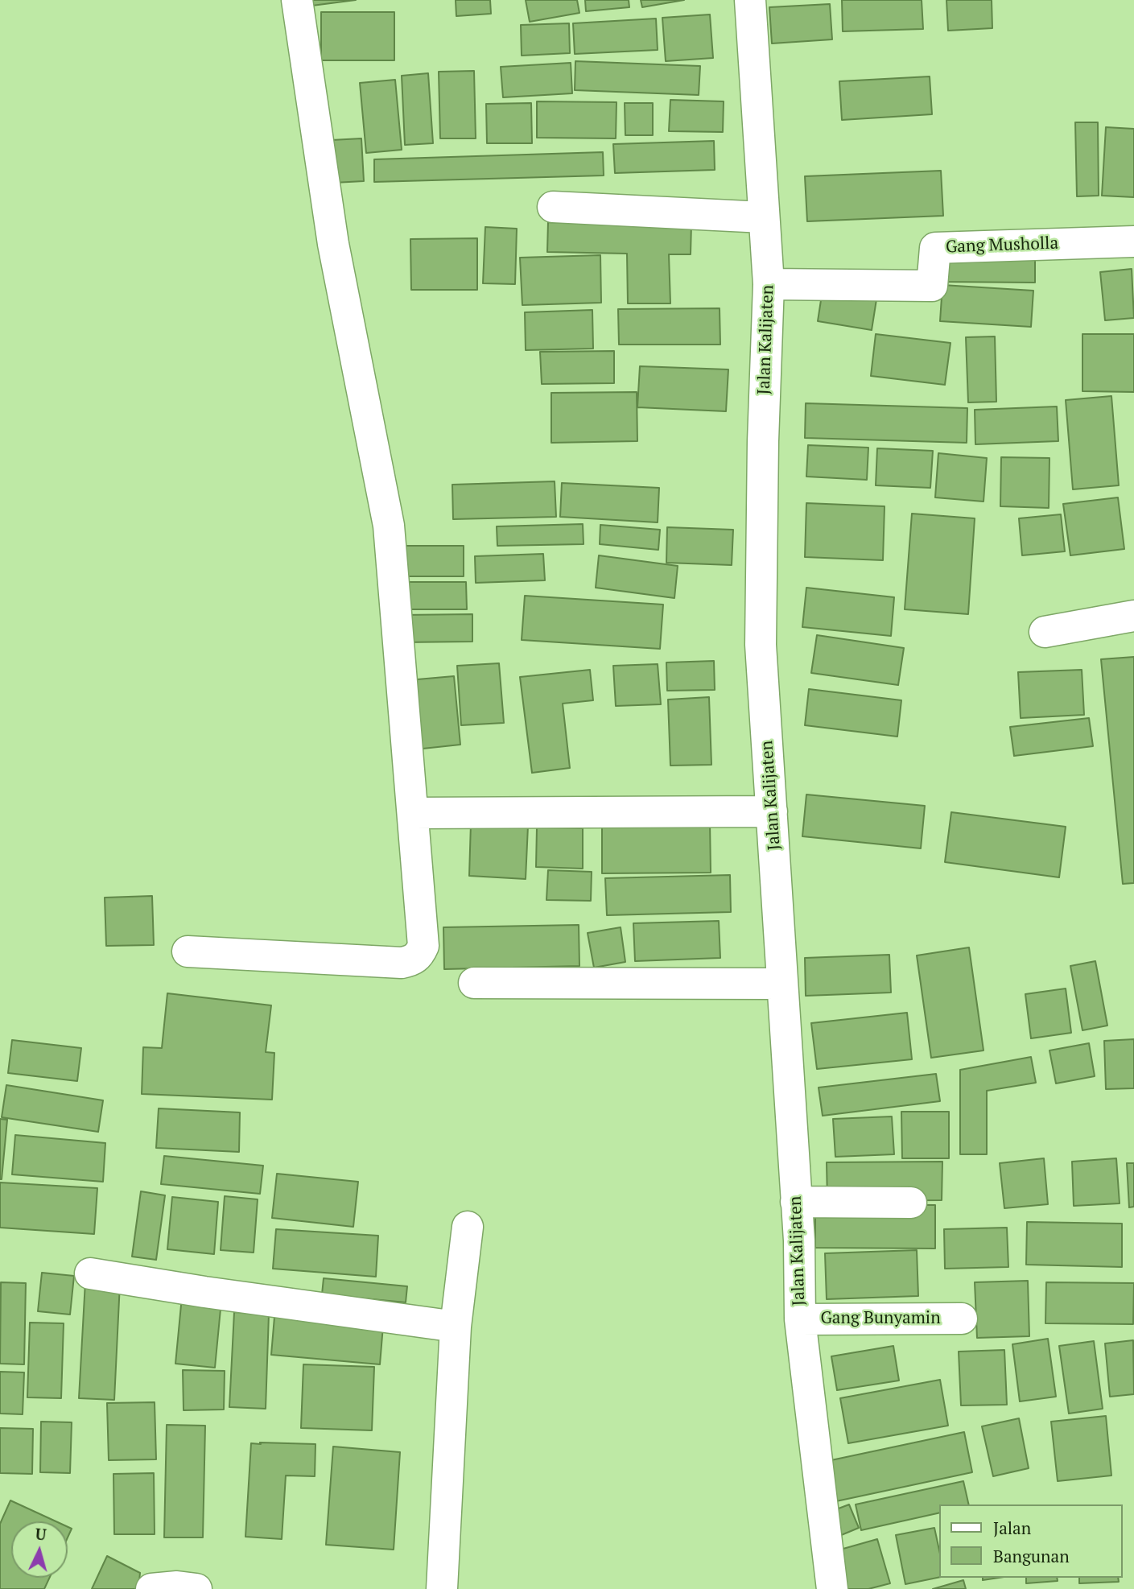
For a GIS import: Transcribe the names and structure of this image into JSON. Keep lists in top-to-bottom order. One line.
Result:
{"streets":{"street":["Gang Musholla","Jalan Kalijaten","Gang Bunyamin"]},"crossings":[["Gang Musholla","Jalan Kalijaten"],["Jalan Kalijaten","Gang Bunyamin"]],"legend":["Jalan","Bangunan"],"north":"top"}
